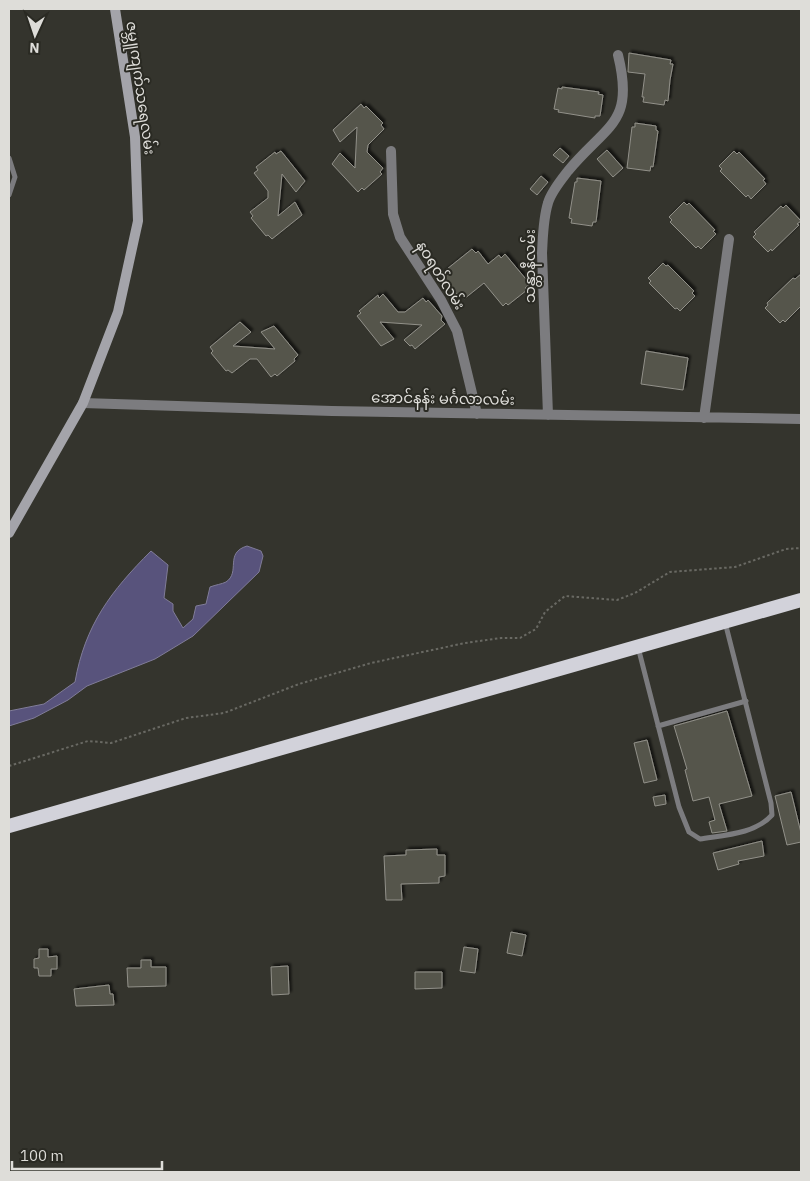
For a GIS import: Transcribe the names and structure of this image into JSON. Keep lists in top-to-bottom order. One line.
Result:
{"streets":{"main road":["ဇမ္ဘူကျက်သရေလမ်း"],"street":["သန္တာနီလမ်း","နဝရတ်လမ်း","အောင်နန်း မင်္ဂလာလမ်း"]},"crossings":[["ဇမ္ဘူကျက်သရေလမ်း","အောင်နန်း မင်္ဂလာလမ်း"],["သန္တာနီလမ်း","အောင်နန်း မင်္ဂလာလမ်း"],["နဝရတ်လမ်း","အောင်နန်း မင်္ဂလာလမ်း"]],"scale_bar":"100 m","north":"bottom"}
